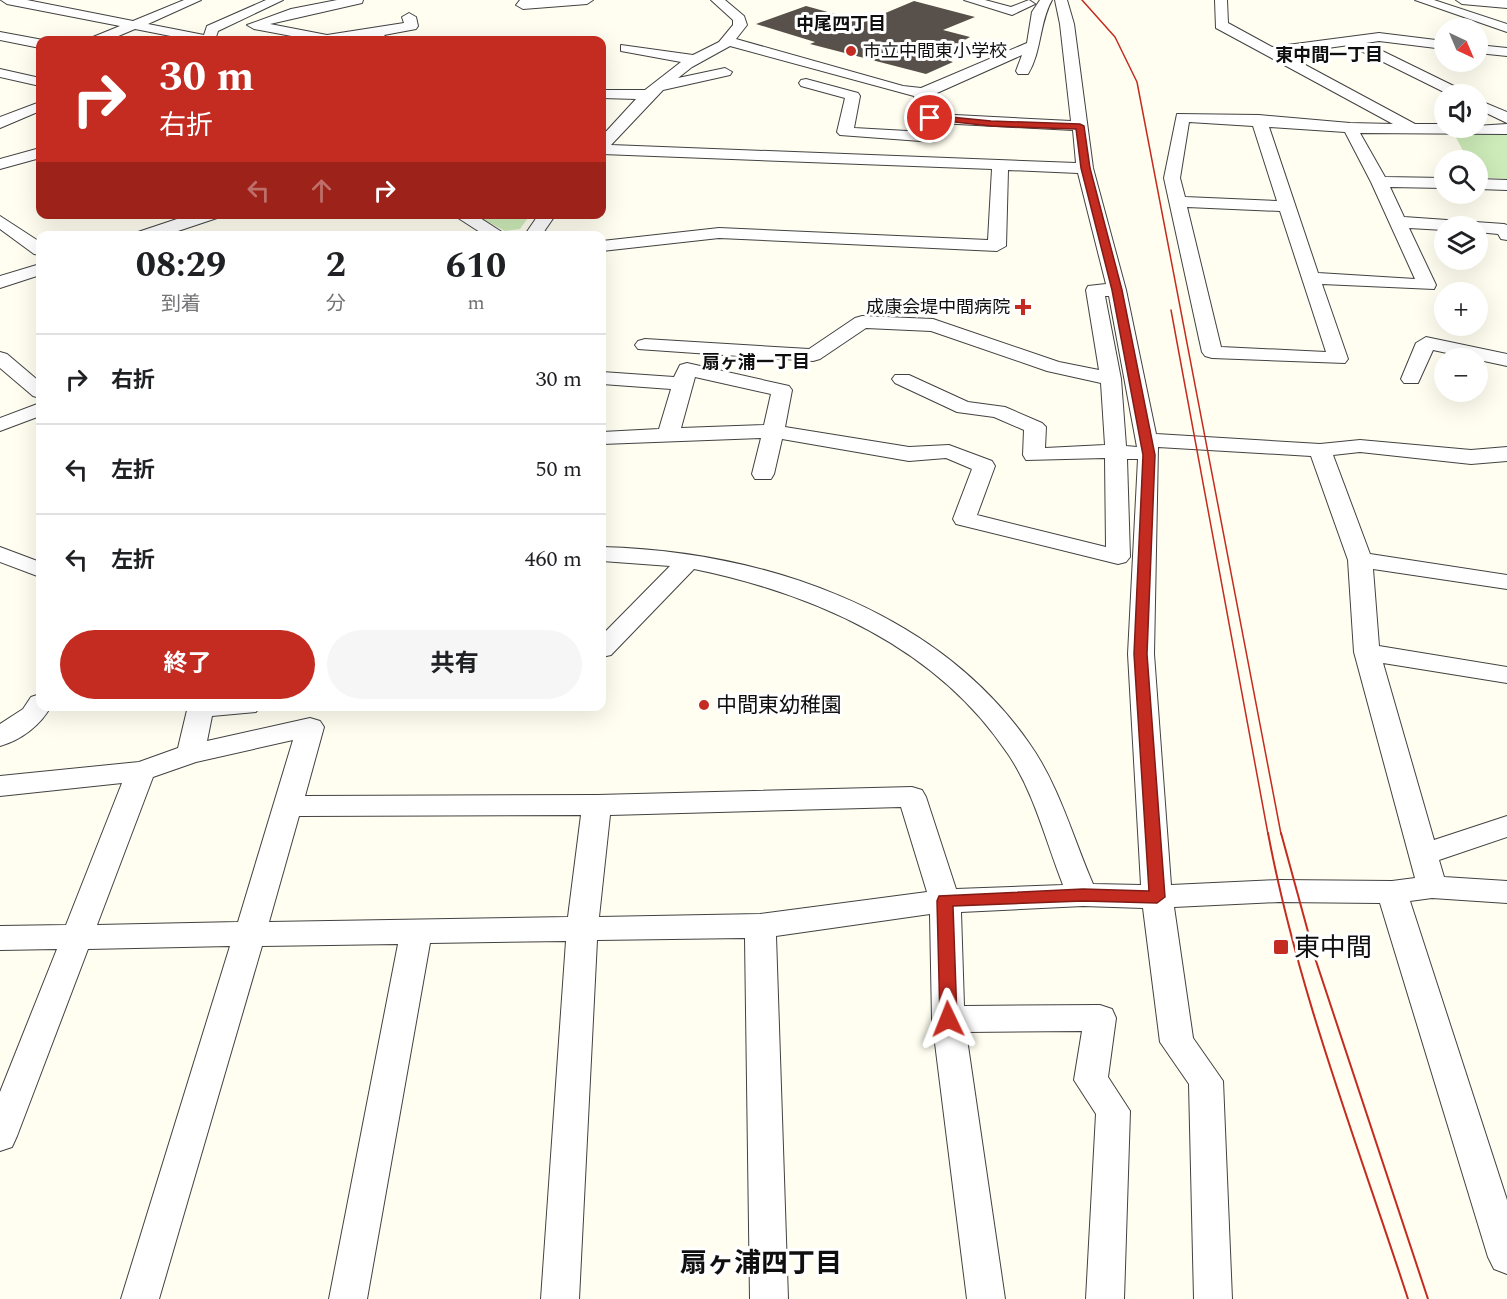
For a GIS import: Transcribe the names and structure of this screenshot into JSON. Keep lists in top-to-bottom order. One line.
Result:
{"districts":["中尾四丁目","東中間一丁目","扇ヶ浦一丁目","扇ヶ浦四丁目"],"places":{"other":["市立中間東小学校","中間東幼稚園"],"health":["成康会堤中間病院"],"transit":["東中間"]},"north":"bottom right","page":{"map_buttons":["+","−"],"turn":["30 m","右折"],"eta":["08:29","到着","2","分","610","m"],"list":[{"name":"右折","value":"30 m"},{"name":"左折","value":"50 m"},{"name":"左折","value":"460 m"}],"buttons":["終了","共有"]}}
